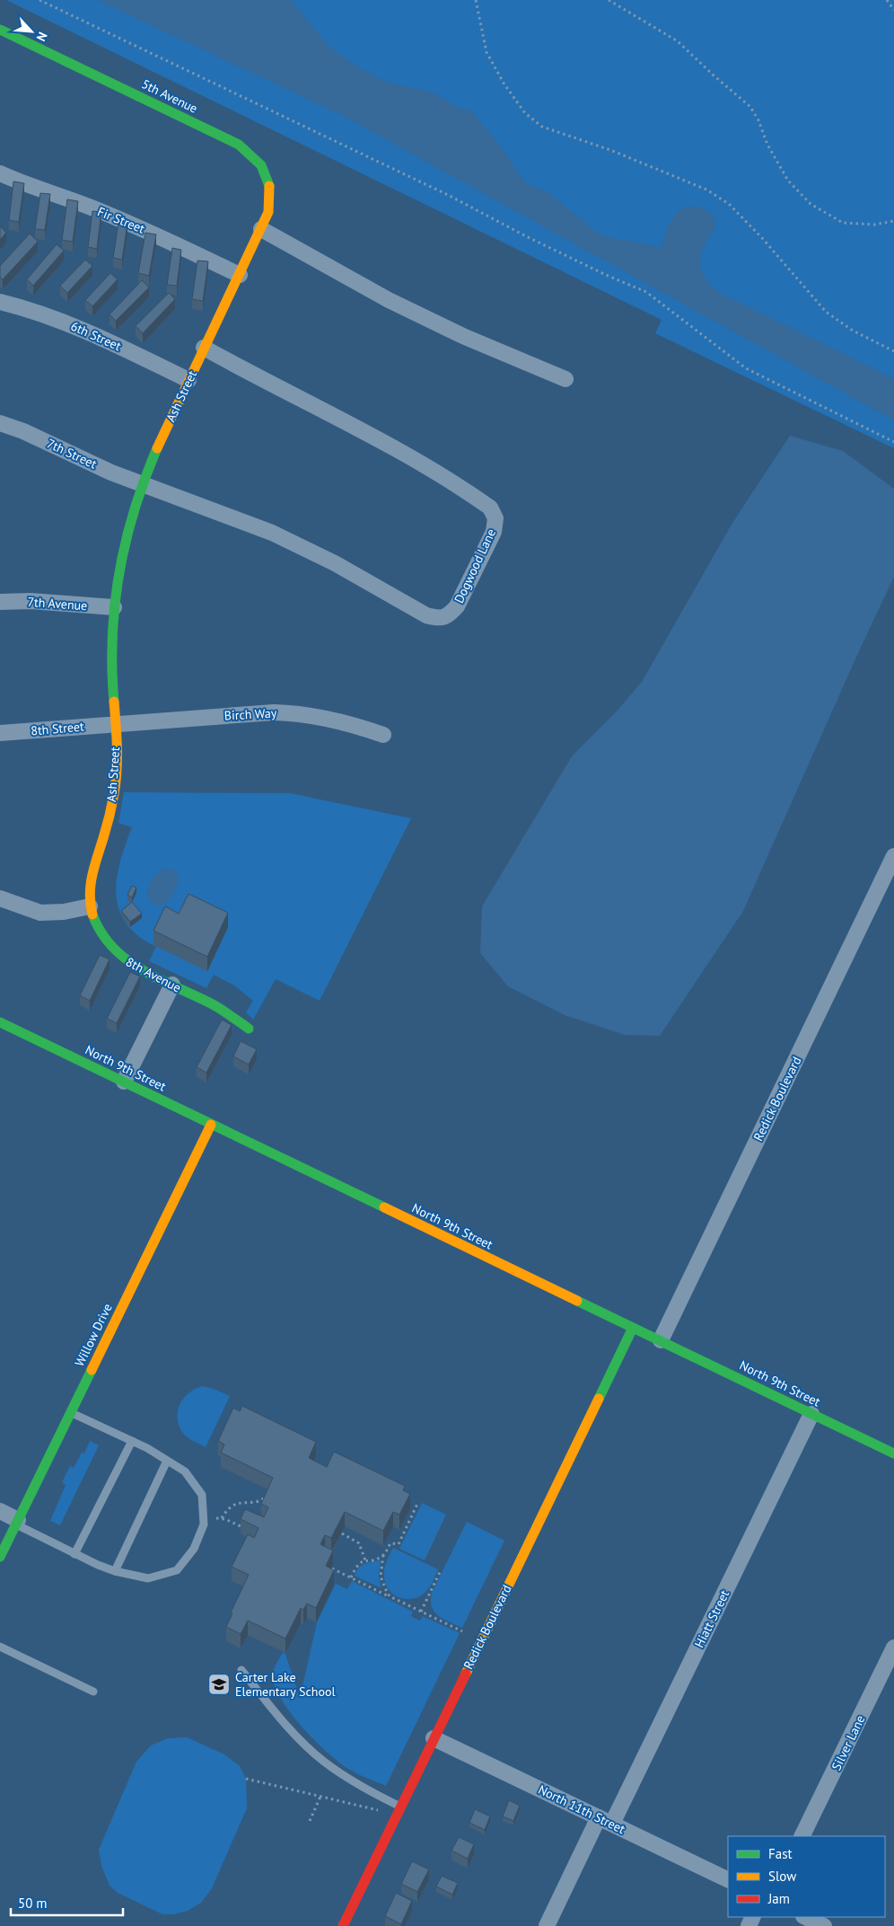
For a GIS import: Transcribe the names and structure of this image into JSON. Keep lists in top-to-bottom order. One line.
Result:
{"streets":{"street":["5th Avenue","Fir Street","6th Street","Ash Street","7th Street","Dogwood Lane","7th Avenue","Birch Way","8th Street","8th Avenue","North 9th Street","Redick Boulevard","Willow Drive","Hiatt Street","Silver Lane","North 11th Street"]},"crossings":[["5th Avenue","Ash Street"],["Fir Street","Ash Street"],["6th Street","Ash Street"],["Ash Street","7th Street"],["Ash Street","Dogwood Lane"],["Ash Street","7th Avenue"],["Ash Street","Birch Way"],["Ash Street","8th Street"],["Ash Street","8th Avenue"],["7th Street","Dogwood Lane"],["Birch Way","8th Street"],["North 9th Street","Redick Boulevard"],["North 9th Street","Willow Drive"],["North 9th Street","Hiatt Street"],["Redick Boulevard","North 11th Street"],["Hiatt Street","North 11th Street"]],"places":{"school or university":["Carter Lake Elementary School"]},"legend":["Fast","Slow","Jam"],"scale_bar":"50 m","north":"bottom right"}
